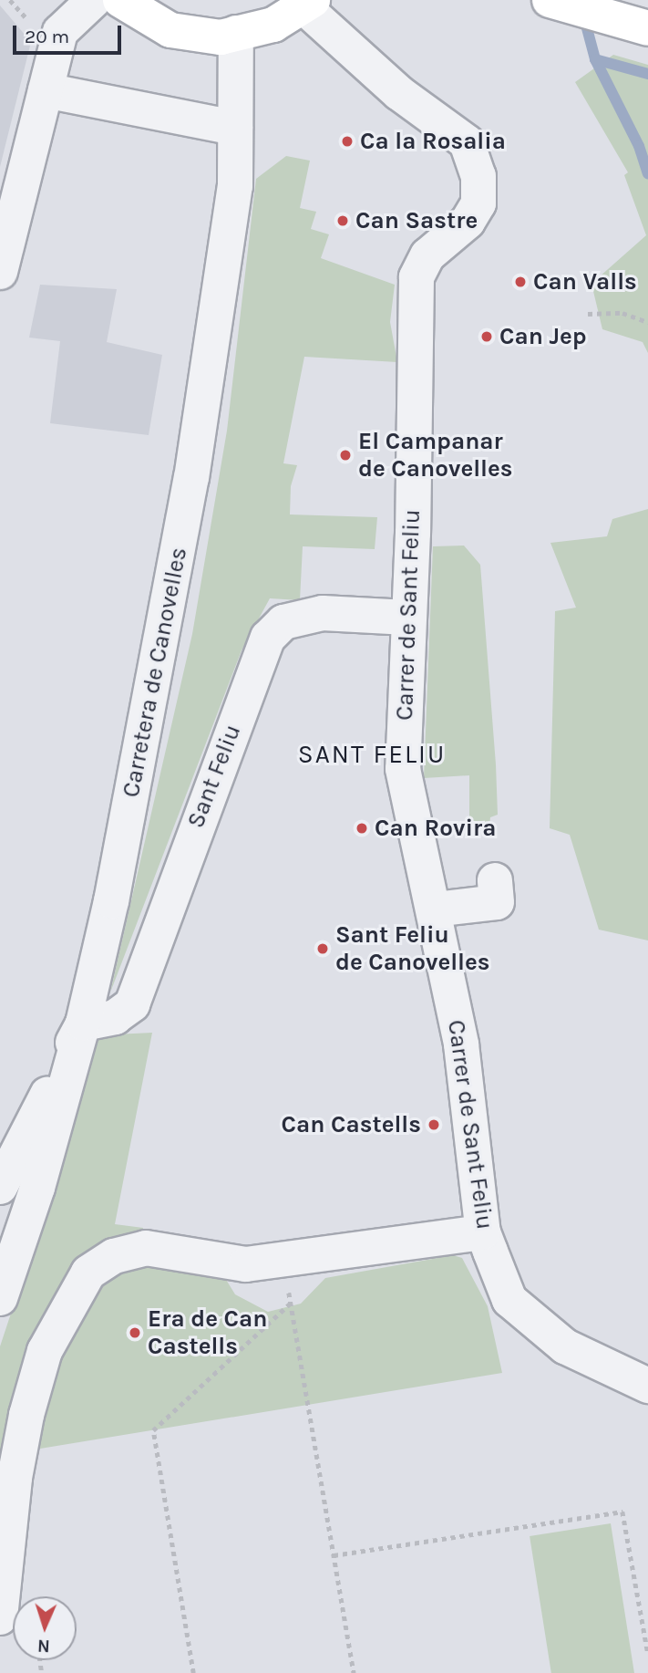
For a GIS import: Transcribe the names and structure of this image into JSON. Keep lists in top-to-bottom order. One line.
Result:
{"streets":{"street":["Carrer de Sant Feliu","Carretera de Canovelles","Sant Feliu"]},"crossings":[["Carrer de Sant Feliu","Sant Feliu"],["Carretera de Canovelles","Sant Feliu"]],"districts":["SANT FELIU"],"places":["Ca la Rosalia","Can Sastre","Can Valls","Can Jep","El Campanar de Canovelles","Can Rovira","Sant Feliu de Canovelles","Can Castells","Era de Can Castells"],"scale_bar":"20 m","north":"bottom"}
